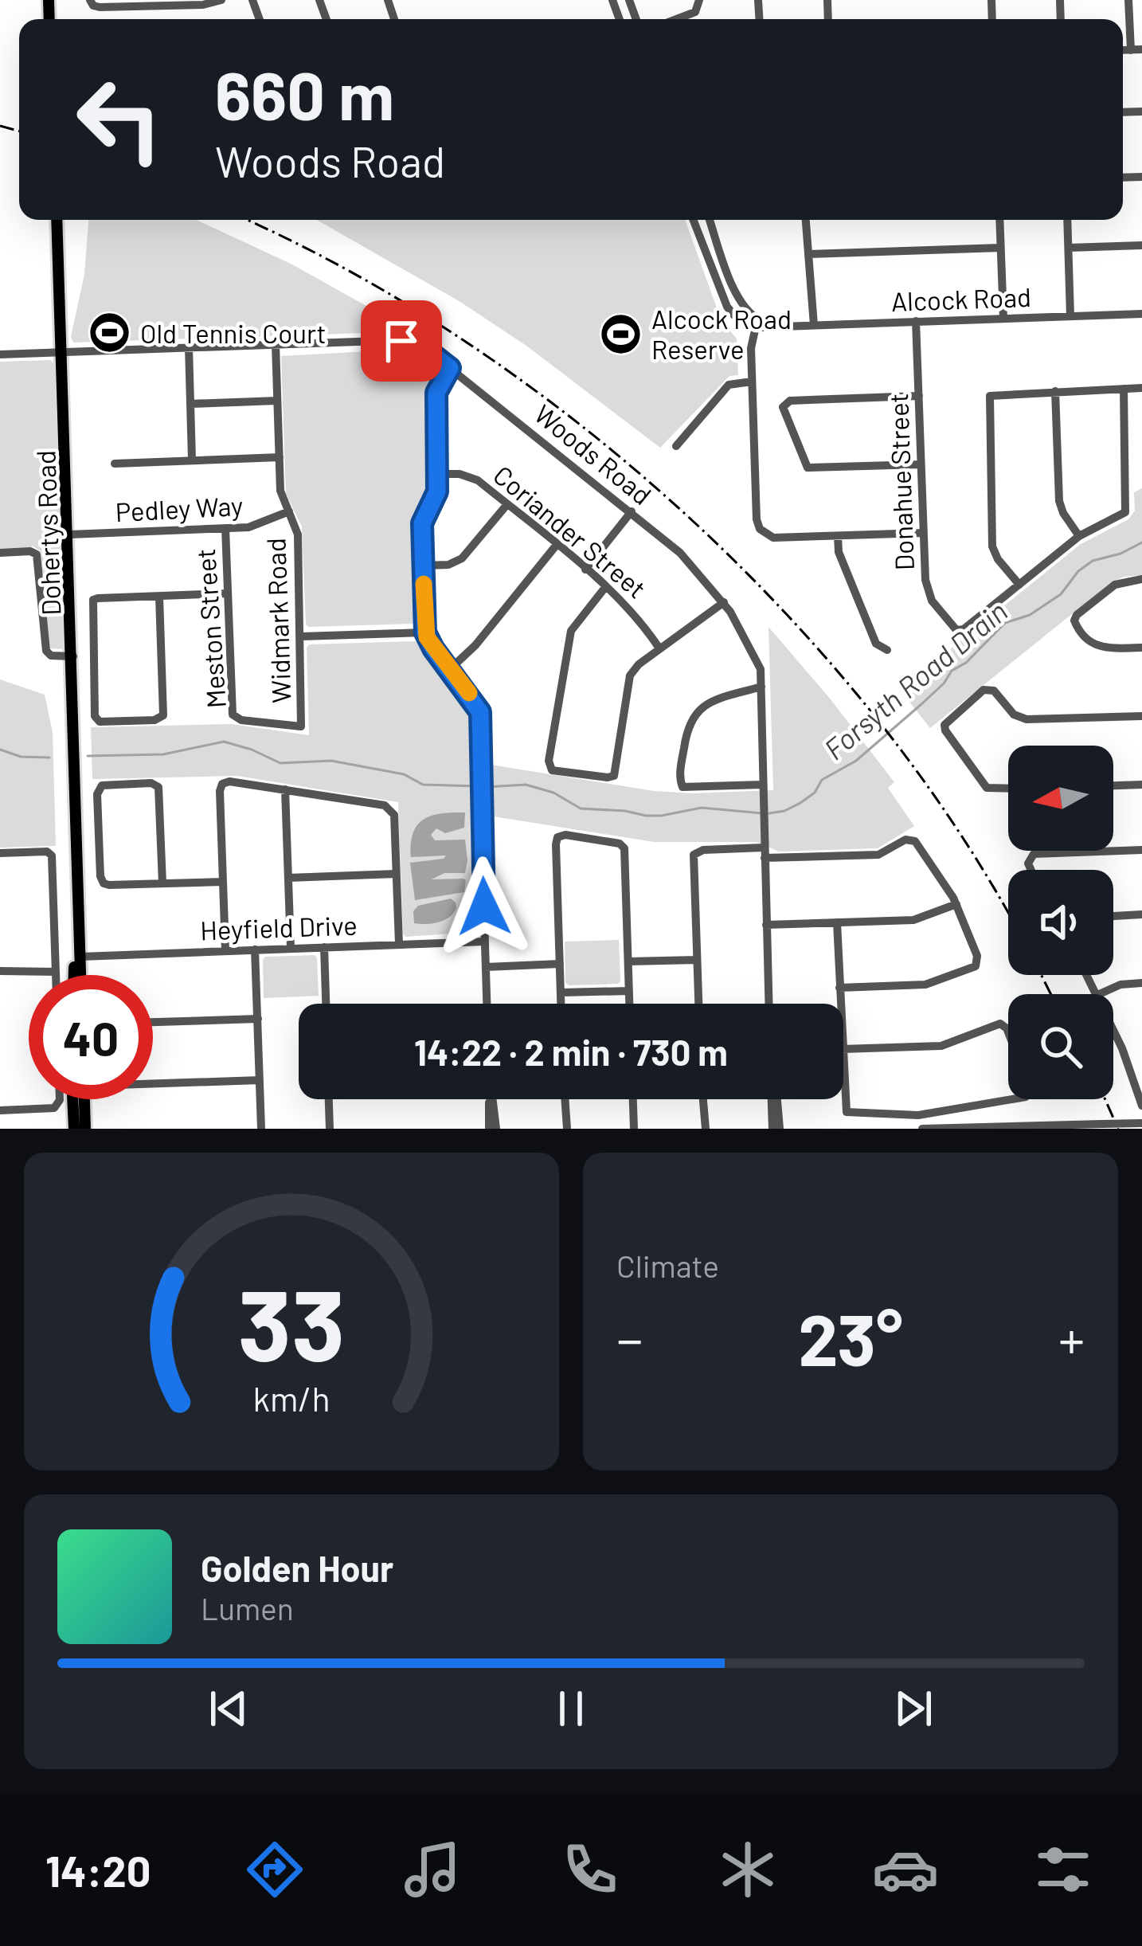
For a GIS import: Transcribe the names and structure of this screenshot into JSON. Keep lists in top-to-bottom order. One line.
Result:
{"streets":{"main road":["Dohertys Road"],"street":["Alcock Road","Woods Road","Donahue Street","Pedley Way","Coriander Street","Widmark Road","Meston Street","Heyfield Drive"]},"crossings":[["Alcock Road","Donahue Street"],["Woods Road","Dohertys Road"],["Woods Road","Widmark Road"],["Pedley Way","Dohertys Road"],["Pedley Way","Widmark Road"],["Pedley Way","Meston Street"],["Dohertys Road","Heyfield Drive"],["Widmark Road","Meston Street"]],"water":["Forsyth Road Drain"],"places":{"sports":["Old Tennis Court","Alcock Road Reserve"]},"north":"left","page":{"turn":["660 m","Woods Road"],"limit":"40","trip":"14:22 · 2 min · 730 m","tile":"Climate","heat":["−","23°","+"],"song":["Golden Hour","Lumen"],"tabs":"14:20","gauge":["33","km/h"]}}
